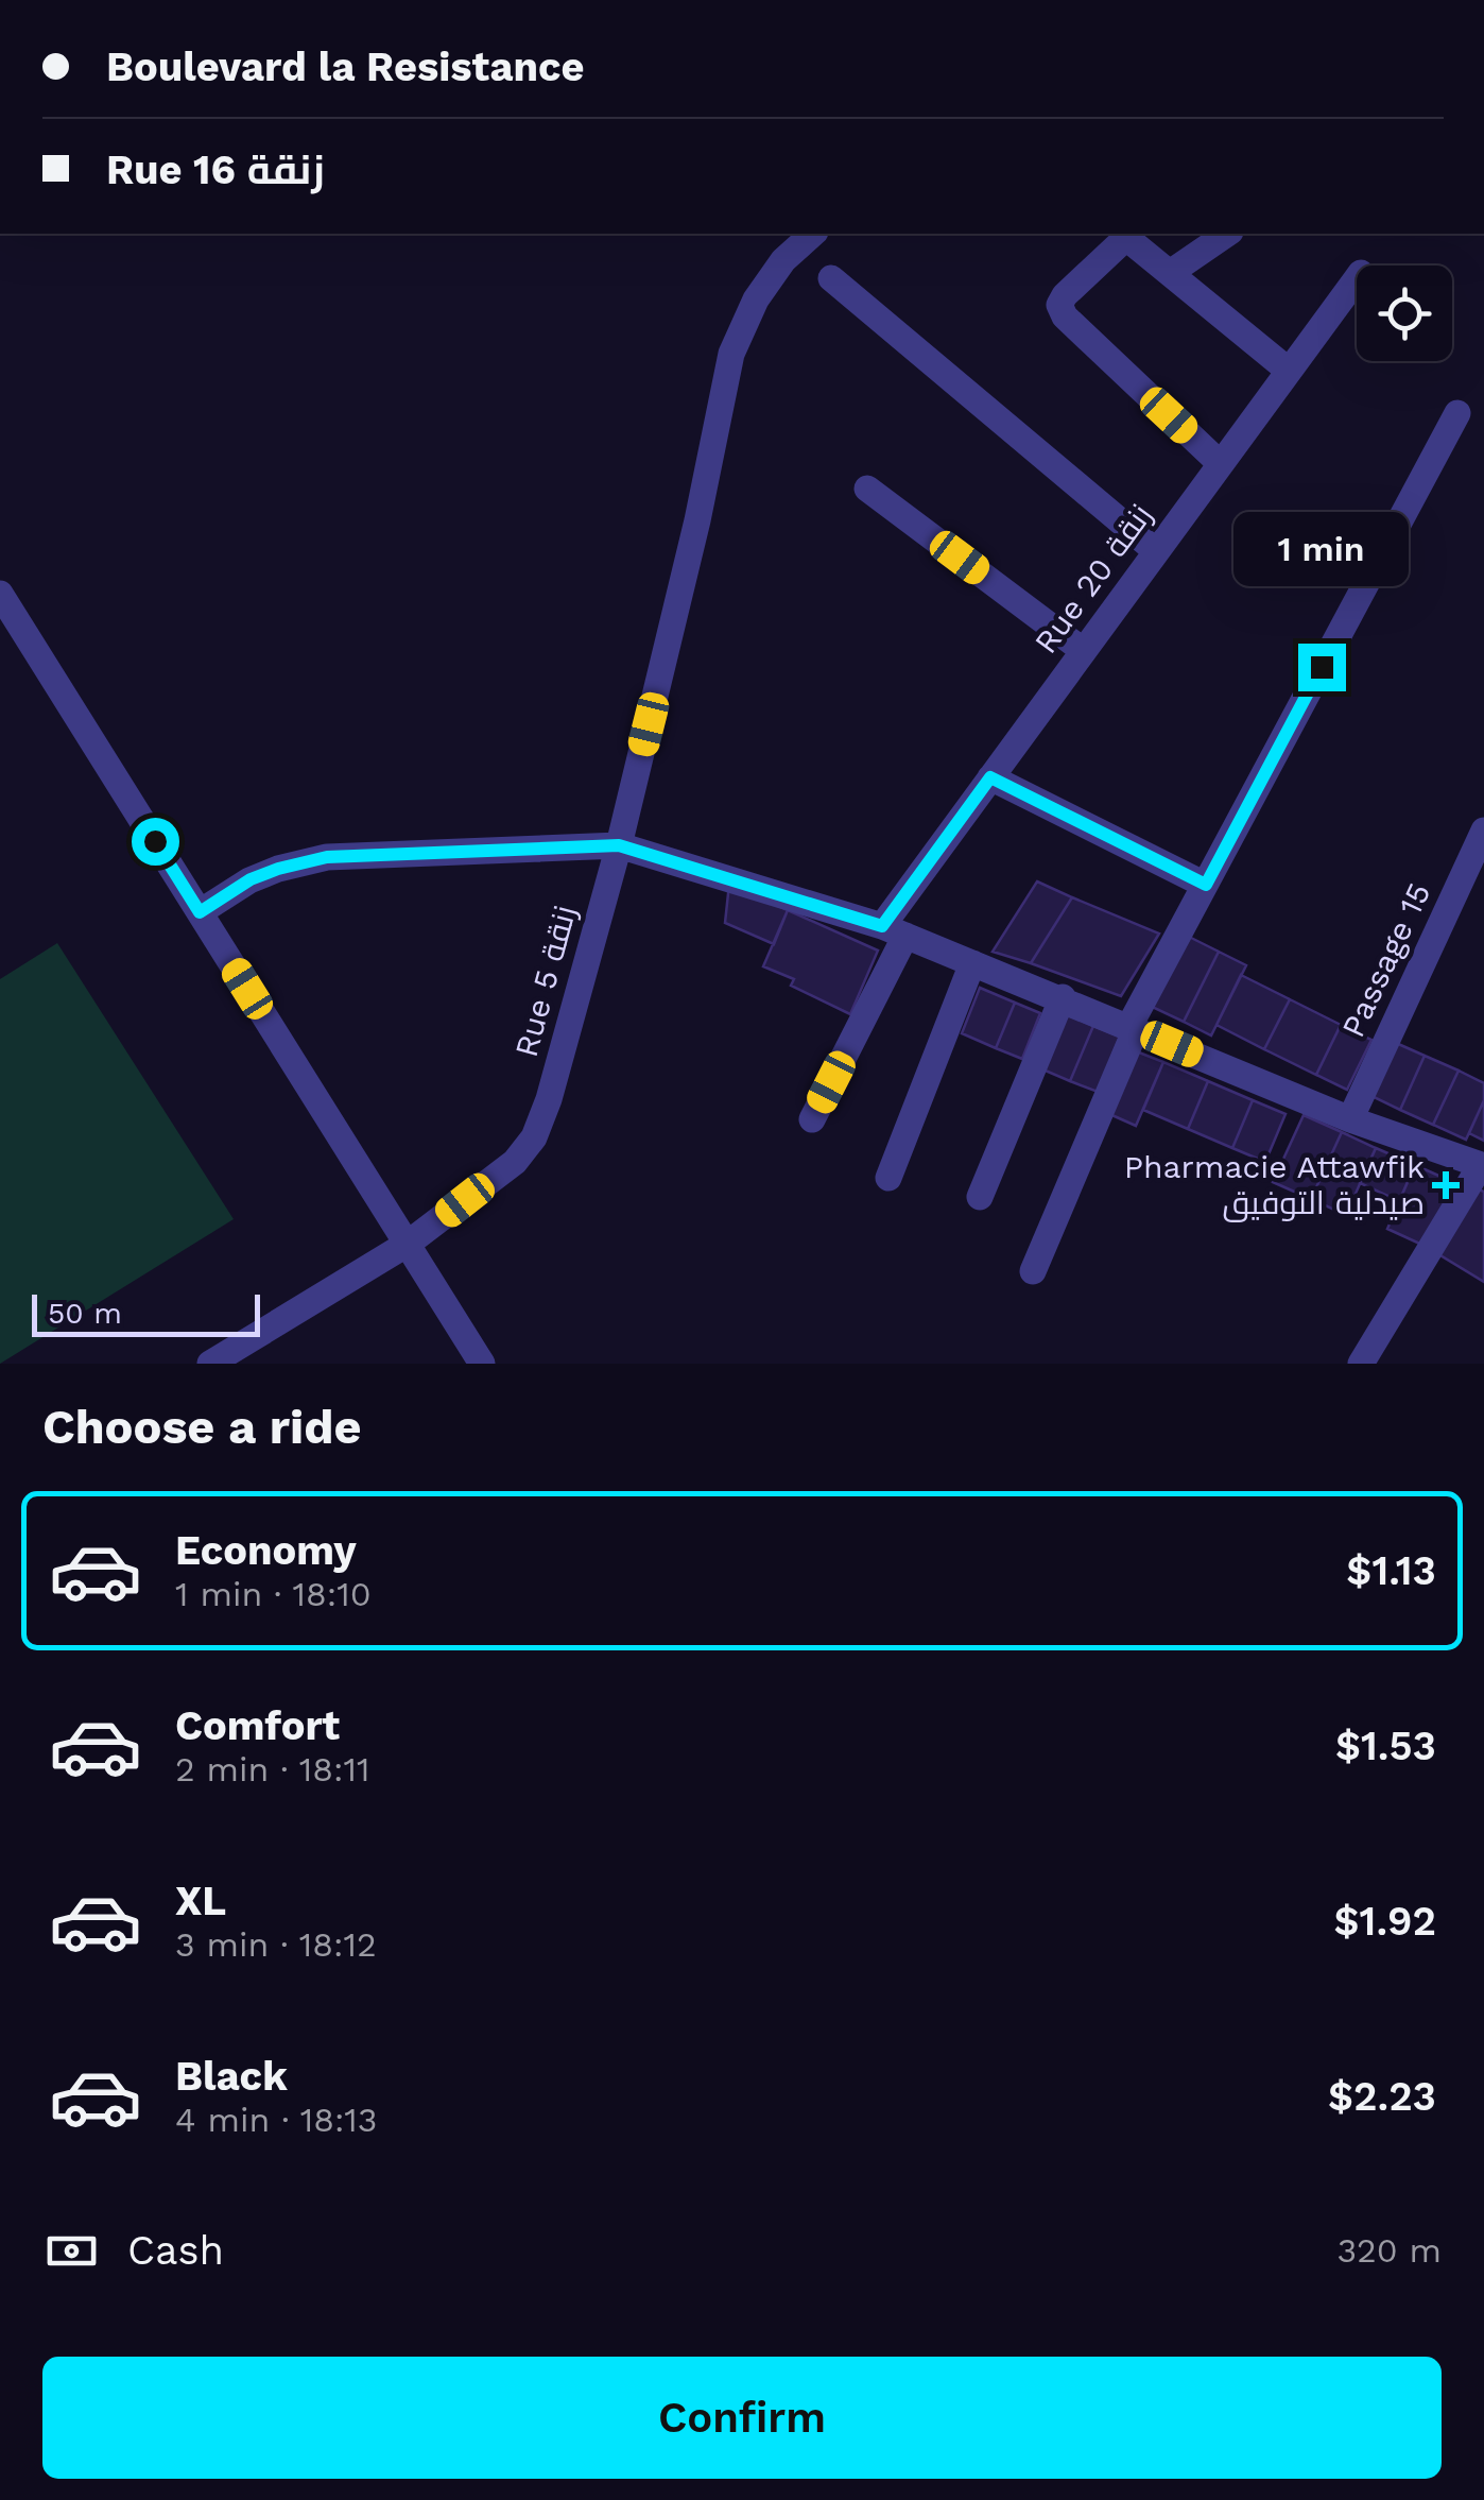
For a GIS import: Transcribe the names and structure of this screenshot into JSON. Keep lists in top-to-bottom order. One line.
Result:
{"streets":{"street":["Rue 20 زنقة","Passage 15","Rue 5 زنقة"]},"places":{"health":["Pharmacie Attawfik صيدلية التوفيق"]},"scale_bar":"50 m","page":{"banner":["Boulevard la Resistance","Rue 16 زنقة"],"bubble":"1 min","scale":"50 m","heading":"Choose a ride","list":[{"name":"Economy","note":"1 min · 18:10","value":"$1.13"},{"name":"Comfort","note":"2 min · 18:11","value":"$1.53"},{"name":"XL","note":"3 min · 18:12","value":"$1.92"},{"name":"Black","note":"4 min · 18:13","value":"$2.23"}],"pay":["Cash","320 m"],"buttons":"Confirm"}}
